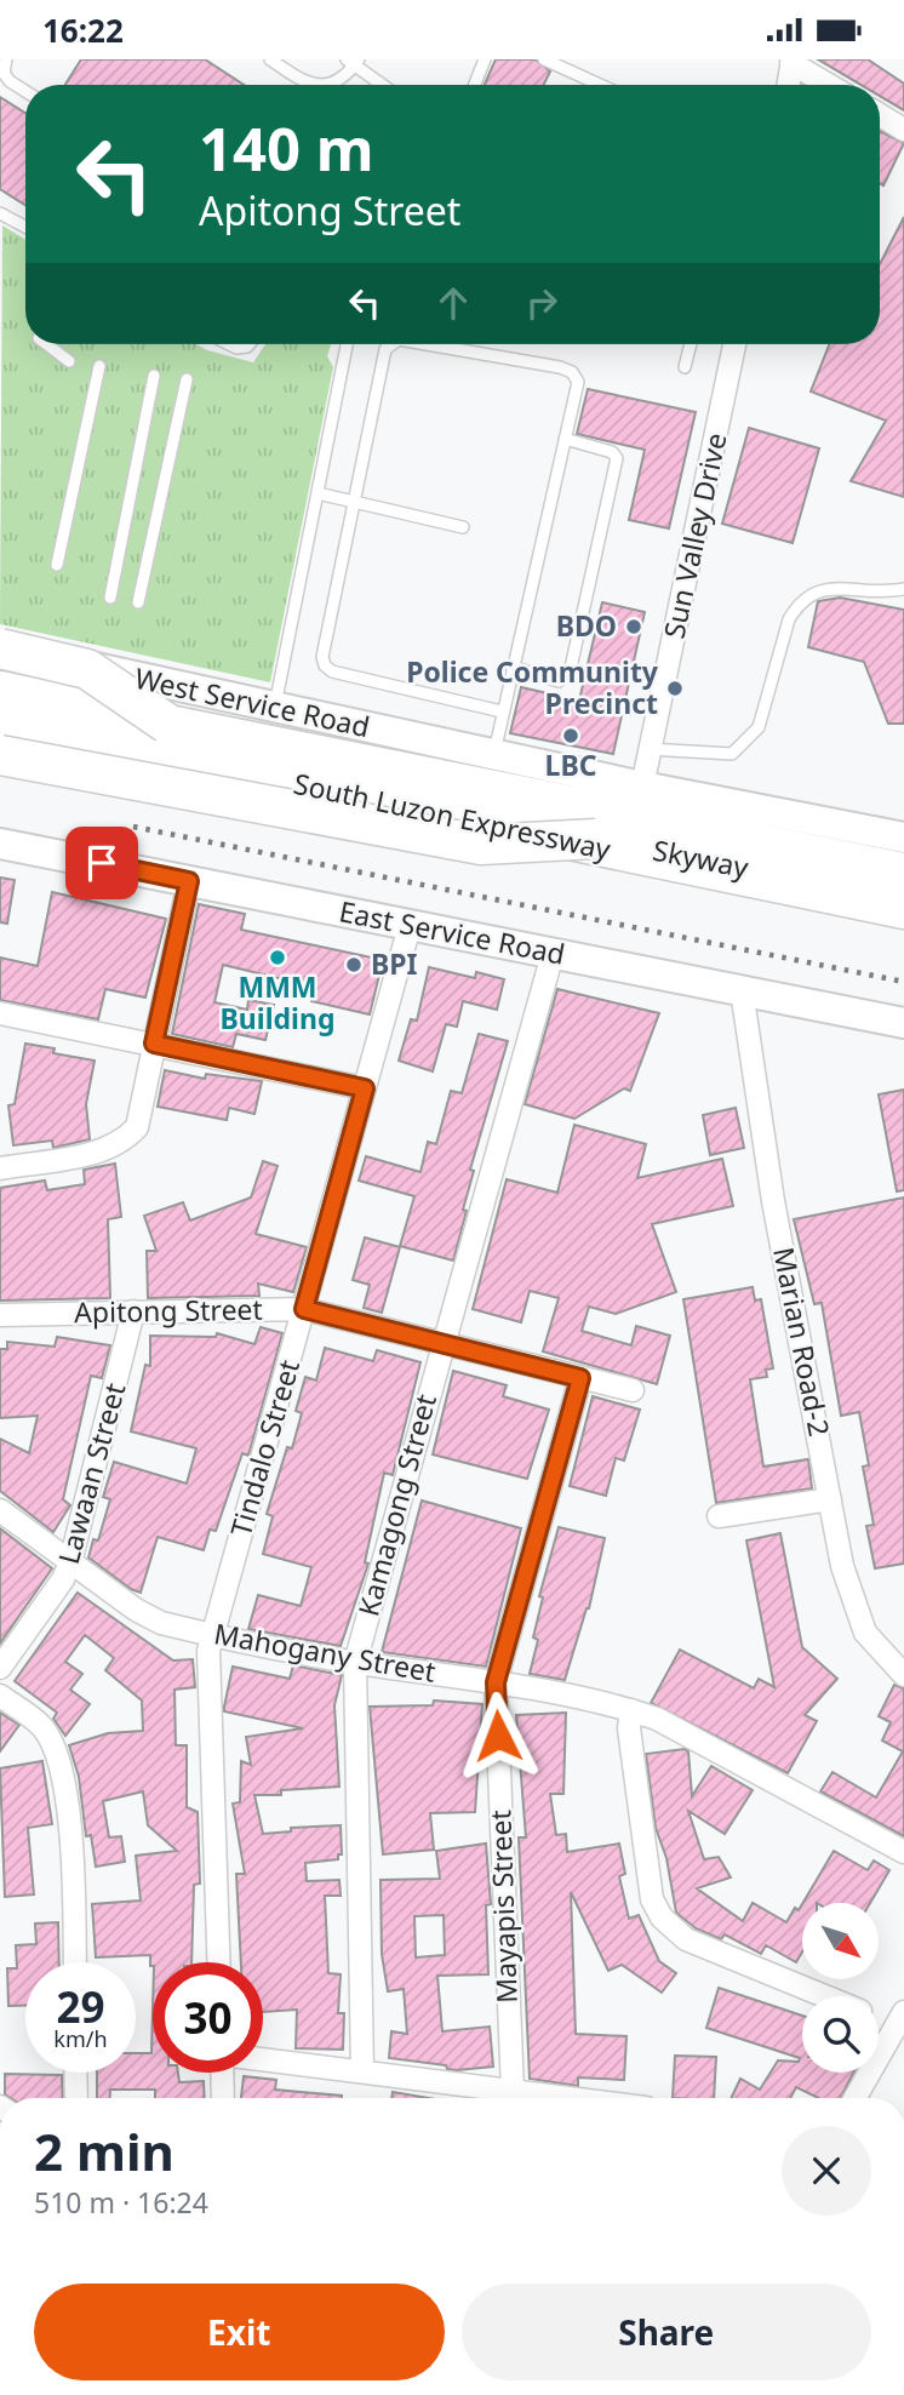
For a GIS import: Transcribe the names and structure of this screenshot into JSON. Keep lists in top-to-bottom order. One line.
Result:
{"streets":{"highway":["South Luzon Expressway","Skyway"],"main road":["West Service Road","East Service Road"],"street":["Sun Valley Drive","Apitong Street","Marian Road-2","Tindalo Street","Lawaan Street","Kamagong Street","Mahogany Street","Mayapis Street"]},"crossings":[["Sun Valley Drive","West Service Road"],["East Service Road","Marian Road-2"],["East Service Road","Tindalo Street"],["East Service Road","Kamagong Street"],["Apitong Street","Tindalo Street"],["Apitong Street","Lawaan Street"],["Apitong Street","Kamagong Street"],["Apitong Street","Mayapis Street"],["Tindalo Street","Mahogany Street"],["Lawaan Street","Mahogany Street"],["Kamagong Street","Mahogany Street"],["Mahogany Street","Mayapis Street"]],"places":["BDO","Police Community Precinct","LBC","MMM Building","BPI"],"north":"bottom right","page":{"status":"16:22","turn":["140 m","Apitong Street"],"speed":"29 km/h","limit":"30","heading":["2 min","510 m · 16:24"],"buttons":["Exit","Share"]}}
